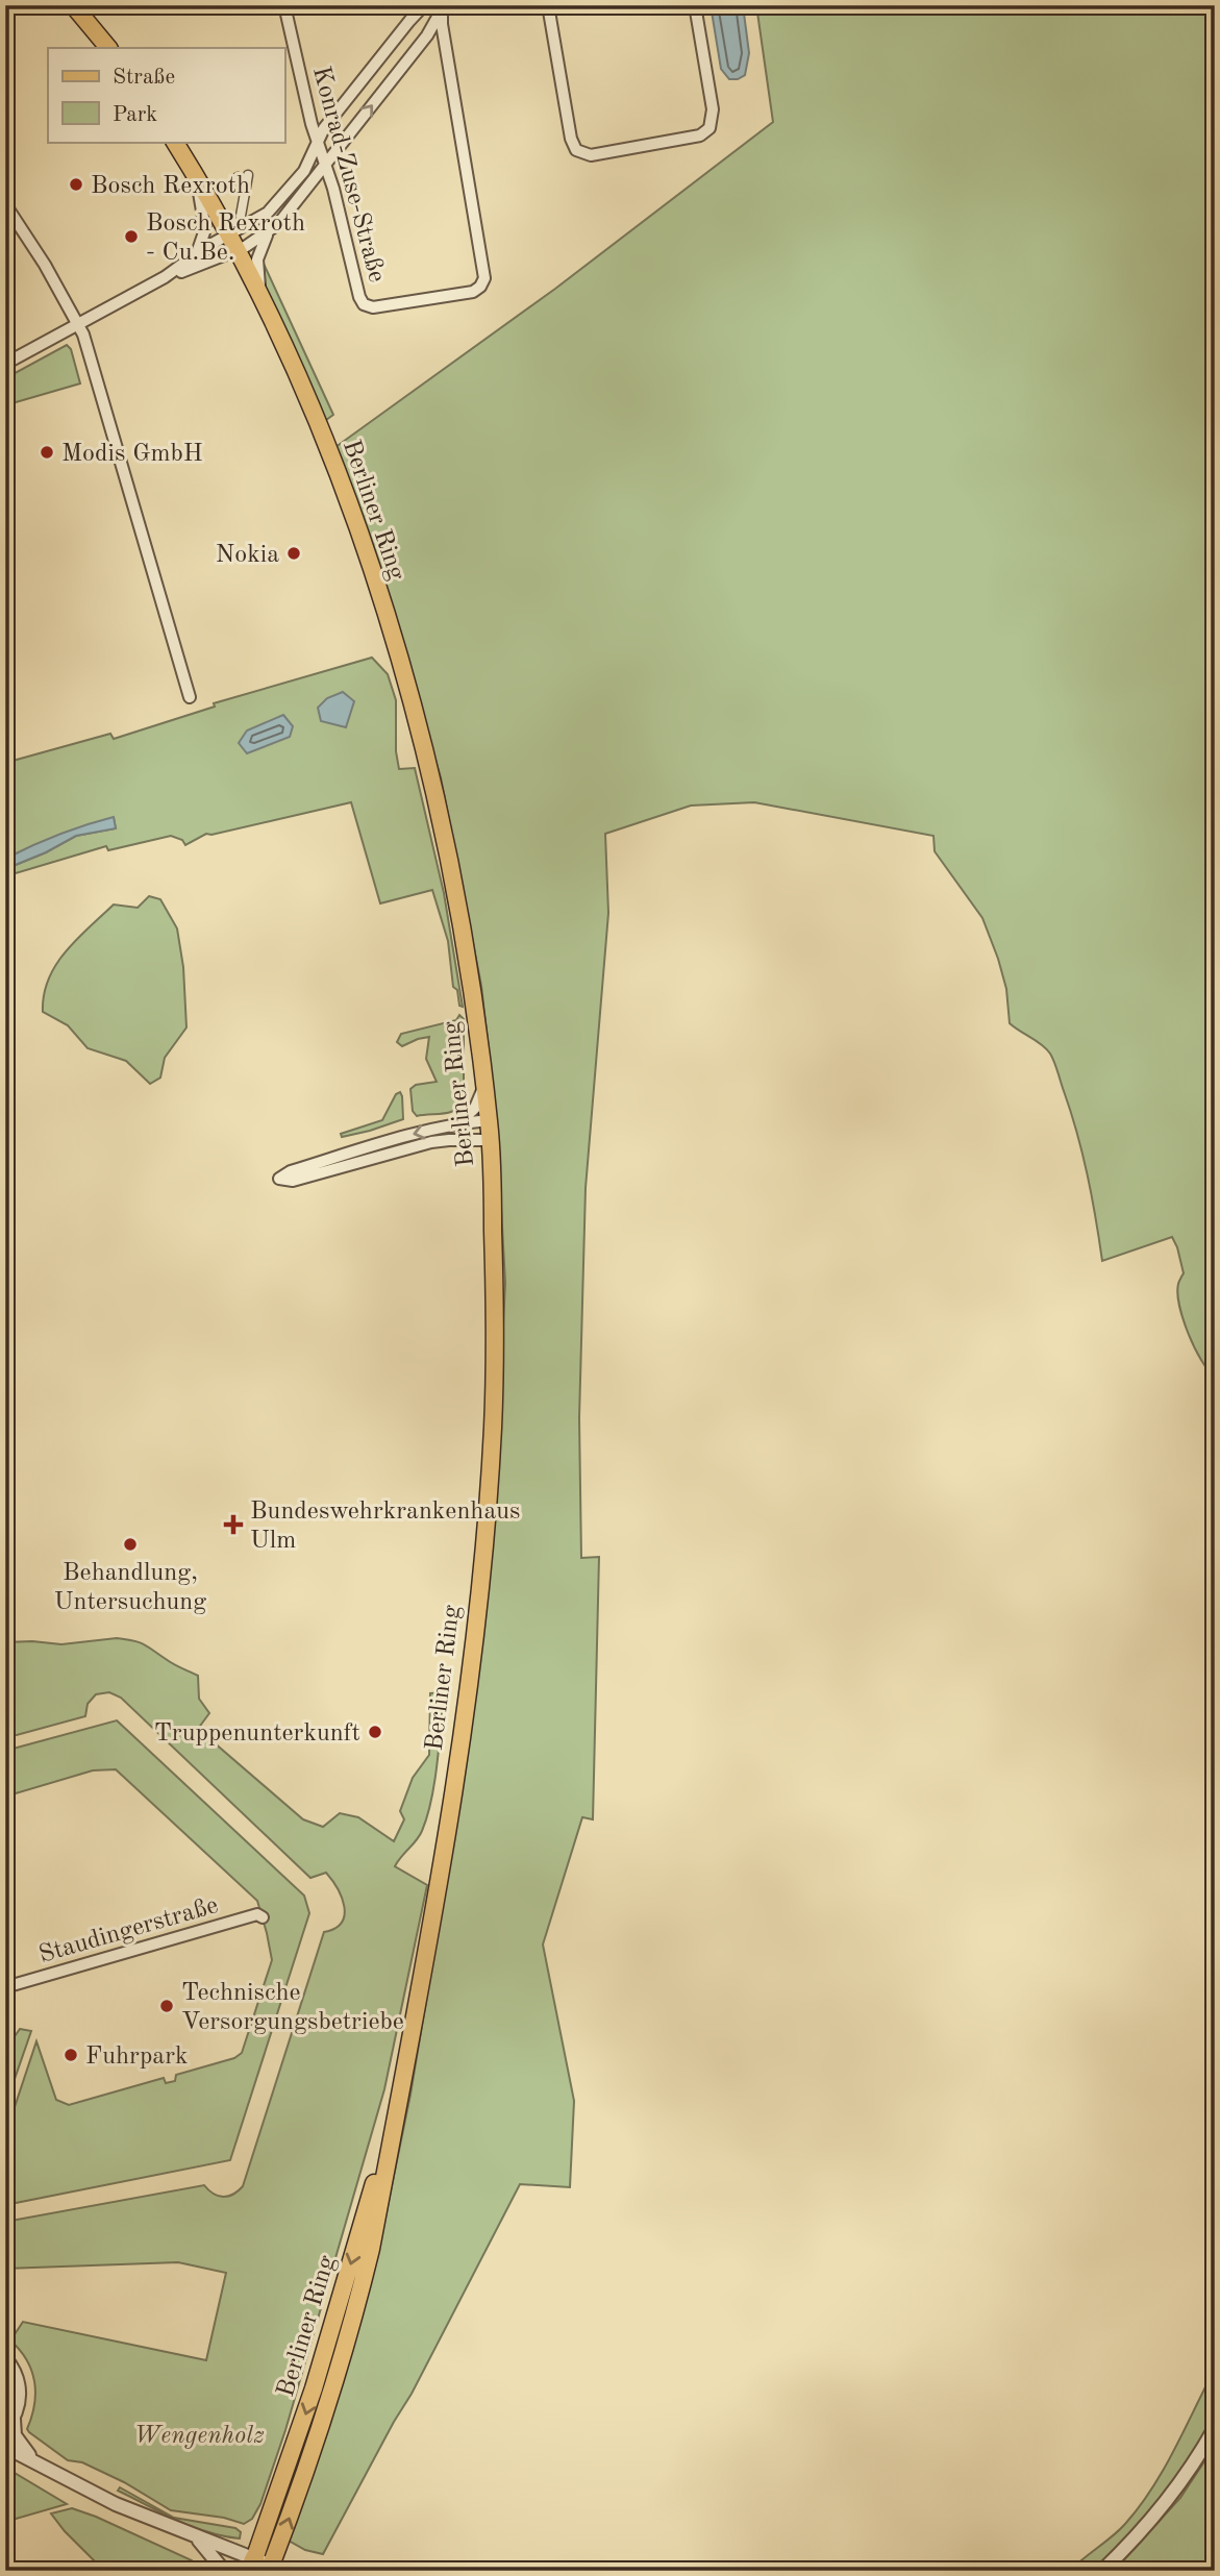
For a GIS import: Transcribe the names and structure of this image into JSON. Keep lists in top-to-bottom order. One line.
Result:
{"streets":{"main road":["Berliner Ring"],"street":["Konrad-Zuse-Straße","Staudingerstraße"]},"parks":["Wengenholz"],"places":{"other":["Bosch Rexroth","Bosch Rexroth - Cu.Be.","Modis GmbH","Nokia","Behandlung, Untersuchung","Truppenunterkunft","Technische Versorgungsbetriebe","Fuhrpark"],"health":["Bundeswehrkrankenhaus Ulm"]},"legend":["Straße","Park"]}
